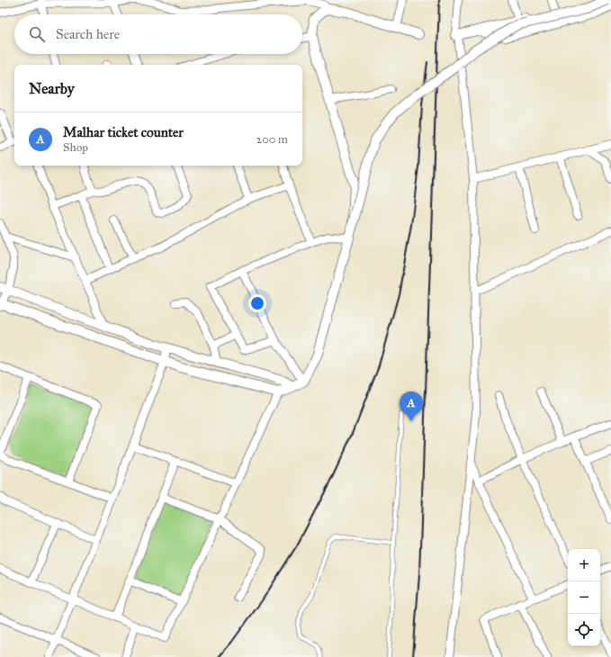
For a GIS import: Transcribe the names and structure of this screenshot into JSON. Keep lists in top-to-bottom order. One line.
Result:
{"page":{"search":"Search here","heading":"Nearby","list":[{"mark":"A","name":"Malhar ticket counter","note":"Shop","value":"200 m"}],"pins":"A","map_buttons":["+","−"]}}
